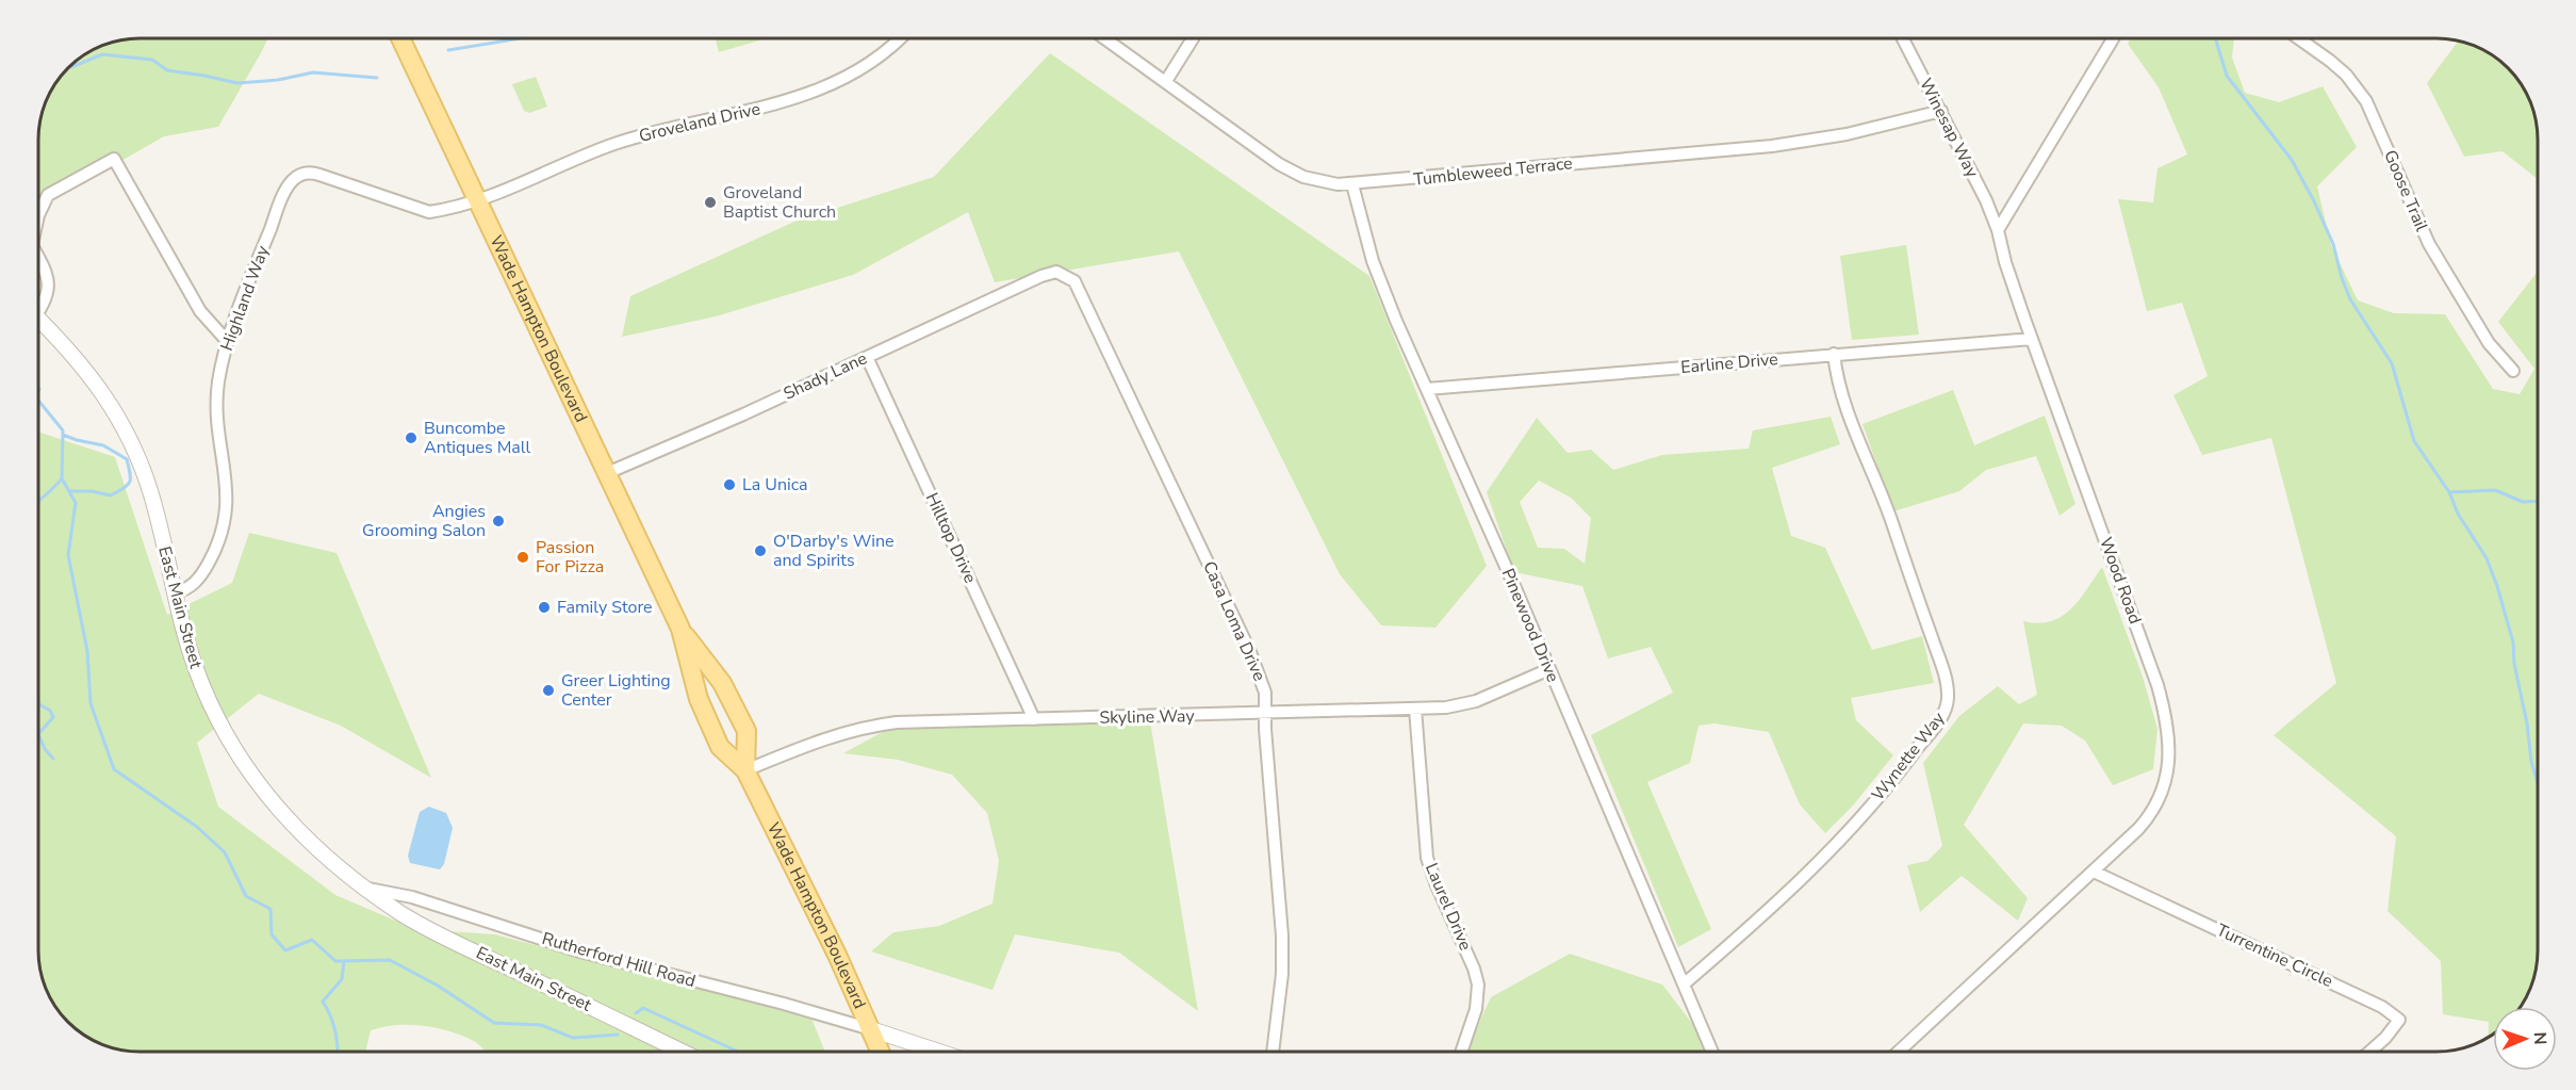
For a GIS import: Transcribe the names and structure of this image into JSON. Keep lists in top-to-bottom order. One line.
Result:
{"streets":{"main road":["Wade Hampton Boulevard"],"street":["Groveland Drive","Winesap Way","Tumbleweed Terrace","Goose Trail","Highland Way","Earline Drive","Shady Lane","Hilltop Drive","Wood Road","East Main Street","Casa Loma Drive","Pinewood Drive","Skyline Way","Wynette Way","Laurel Drive","Turrentine Circle","Rutherford Hill Road"]},"crossings":[["Groveland Drive","Highland Way"],["Groveland Drive","Wade Hampton Boulevard"],["Winesap Way","Tumbleweed Terrace"],["Winesap Way","Wood Road"],["Tumbleweed Terrace","Pinewood Drive"],["Highland Way","Wade Hampton Boulevard"],["Highland Way","East Main Street"],["Wade Hampton Boulevard","Shady Lane"],["Wade Hampton Boulevard","Skyline Way"],["Wade Hampton Boulevard","Rutherford Hill Road"],["Earline Drive","Wood Road"],["Earline Drive","Pinewood Drive"],["Earline Drive","Wynette Way"],["Shady Lane","Hilltop Drive"],["Shady Lane","Casa Loma Drive"],["Hilltop Drive","Skyline Way"],["Wood Road","Turrentine Circle"],["East Main Street","Rutherford Hill Road"],["Casa Loma Drive","Skyline Way"],["Pinewood Drive","Skyline Way"],["Pinewood Drive","Wynette Way"],["Skyline Way","Laurel Drive"]],"places":["Groveland Baptist Church","Buncombe Antiques Mall","La Unica","Angies Grooming Salon","O'Darby's Wine and Spirits","Passion For Pizza","Family Store","Greer Lighting Center"],"north":"right"}
